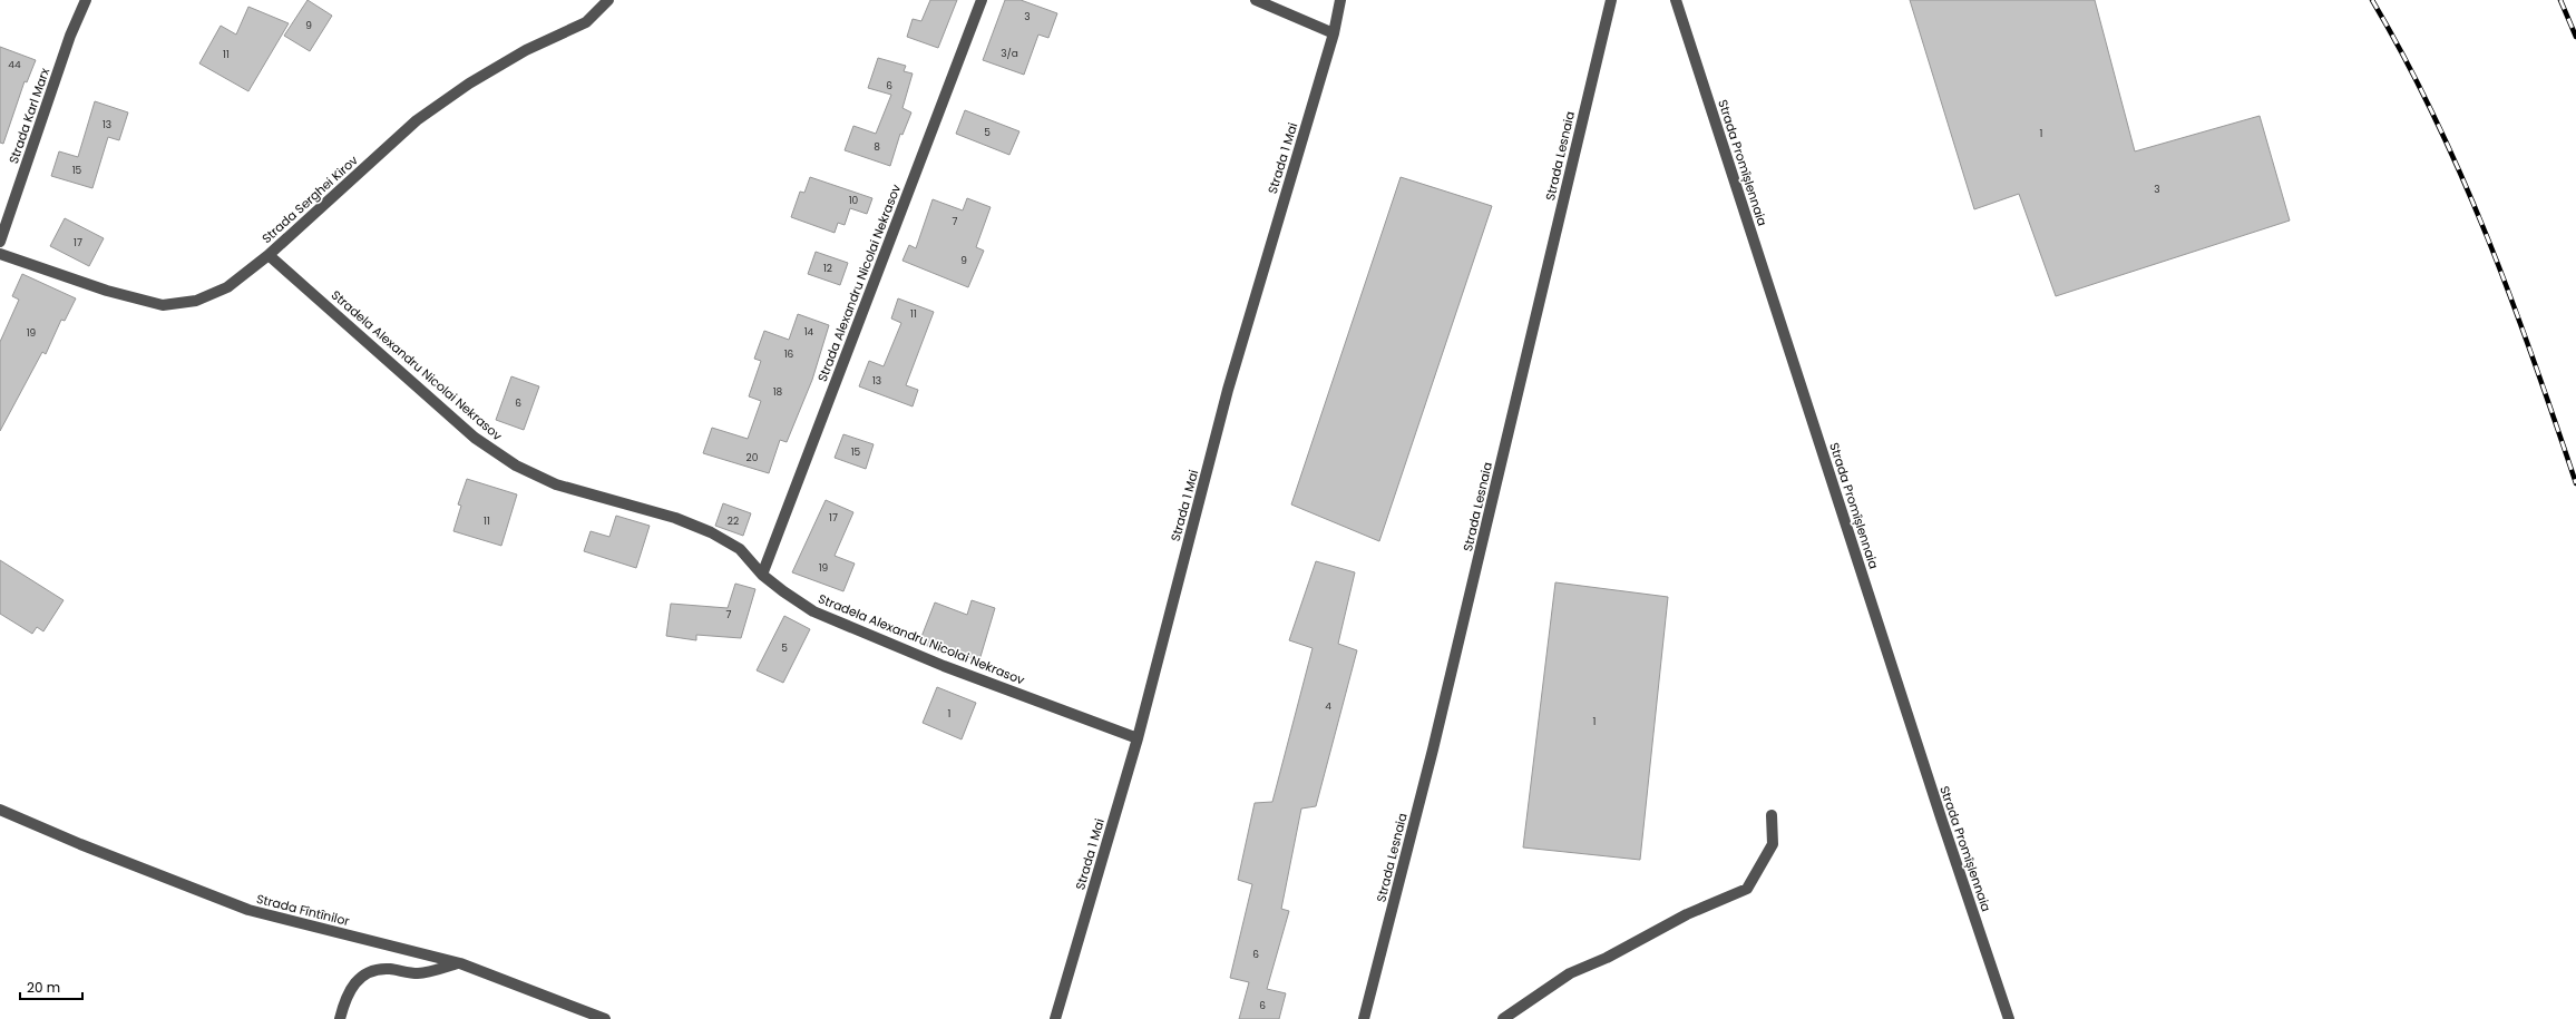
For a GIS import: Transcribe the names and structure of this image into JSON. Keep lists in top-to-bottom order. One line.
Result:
{"streets":{"street":["Strada Karl Marx","Strada Lesnaia","Strada 1 Mai","Strada Promîșlennaia","Strada Serghei Kirov","Strada Alexandru Nicolai Nekrasov","Stradela Alexandru Nicolai Nekrasov","Strada Fîntînilor"]},"crossings":[["Strada 1 Mai","Stradela Alexandru Nicolai Nekrasov"],["Strada Serghei Kirov","Stradela Alexandru Nicolai Nekrasov"],["Strada Alexandru Nicolai Nekrasov","Stradela Alexandru Nicolai Nekrasov"]],"house_numbers":["3","9","3/a","11","44","6","13","5","1","8","15","3","10","7","17","9","12","11","14","19","16","13","18","6","15","20","17","11","22","19","7","5","4","1","1","6","6"],"scale_bar":"20 m"}
